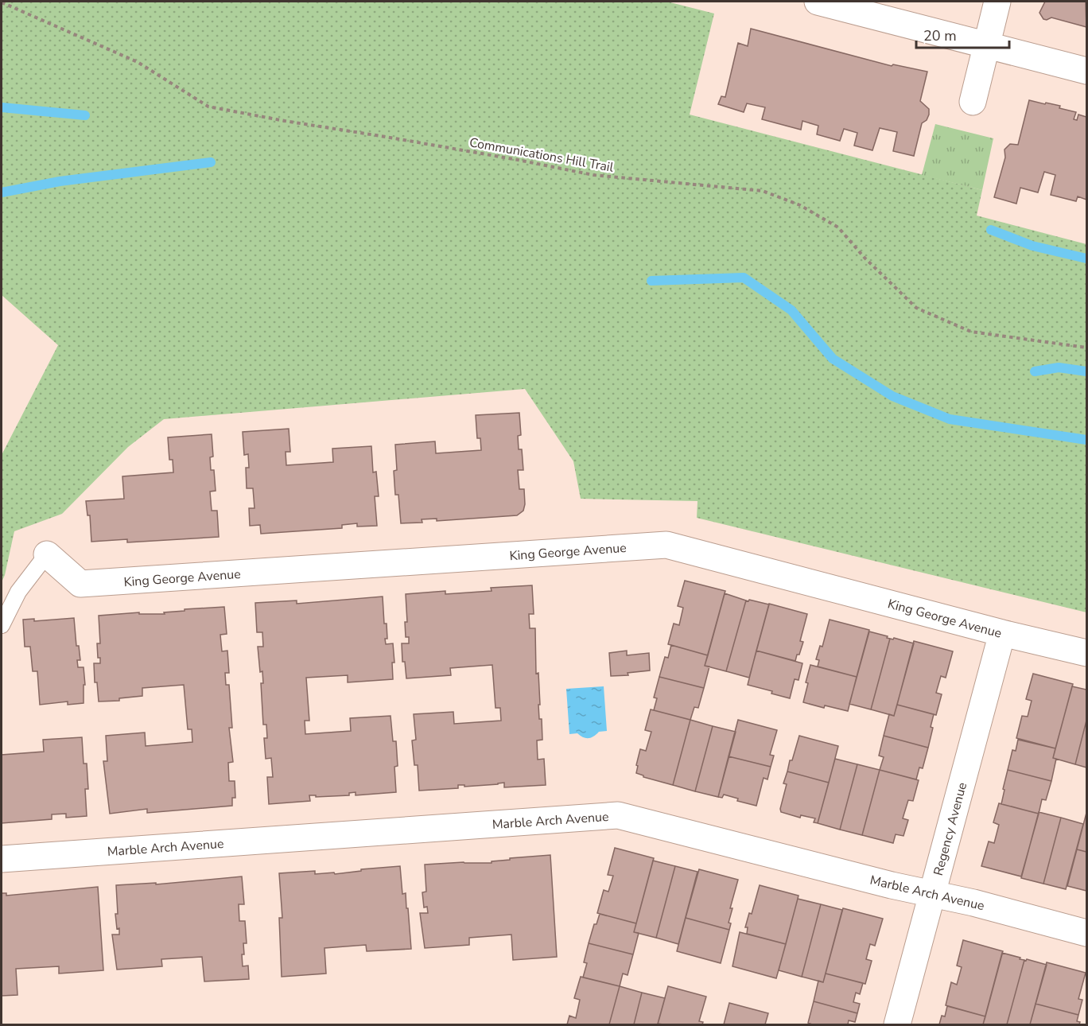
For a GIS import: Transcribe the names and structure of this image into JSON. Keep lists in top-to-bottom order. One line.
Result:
{"streets":{"street":["King George Avenue","Marble Arch Avenue","Regency Avenue"],"path":["Communications Hill Trail"]},"crossings":[["King George Avenue","Regency Avenue"],["Marble Arch Avenue","Regency Avenue"]],"scale_bar":"20 m"}
